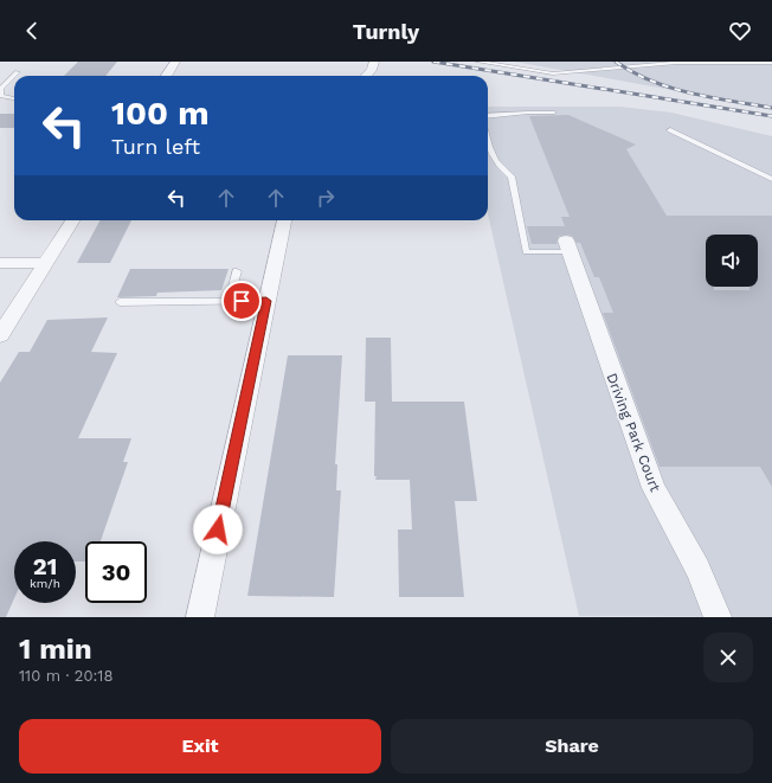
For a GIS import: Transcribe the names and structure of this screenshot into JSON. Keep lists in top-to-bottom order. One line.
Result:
{"streets":{"street":["Driving Park Court"]},"page":{"header":"Turnly","turn":["100 m","Turn left"],"speed":"21 km/h","limit":"30","heading":["1 min","110 m · 20:18"],"buttons":["Exit","Share"]}}
